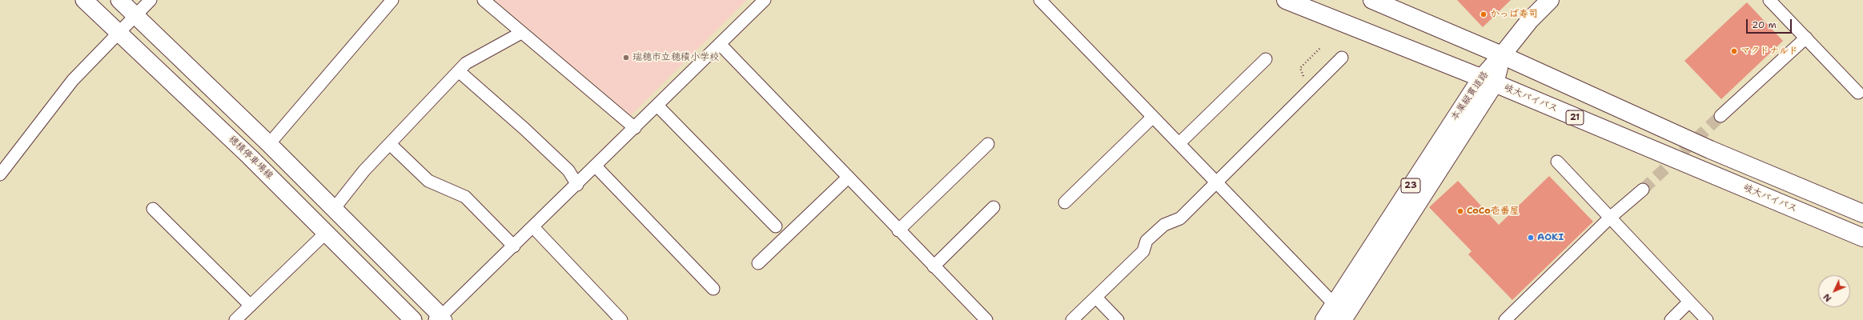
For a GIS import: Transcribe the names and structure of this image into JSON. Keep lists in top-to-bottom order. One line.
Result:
{"streets":{"main road":["本巣縦貫道路","岐大バイパス","21","穂積停車場線","23"]},"crossings":[["本巣縦貫道路","岐大バイパス"],["本巣縦貫道路","23"]],"places":["かっぱ寿司","マクドナルド","瑞穂市立穂積小学校","CoCo壱番屋","AOKI"],"scale_bar":"20 m","north":"bottom left"}
